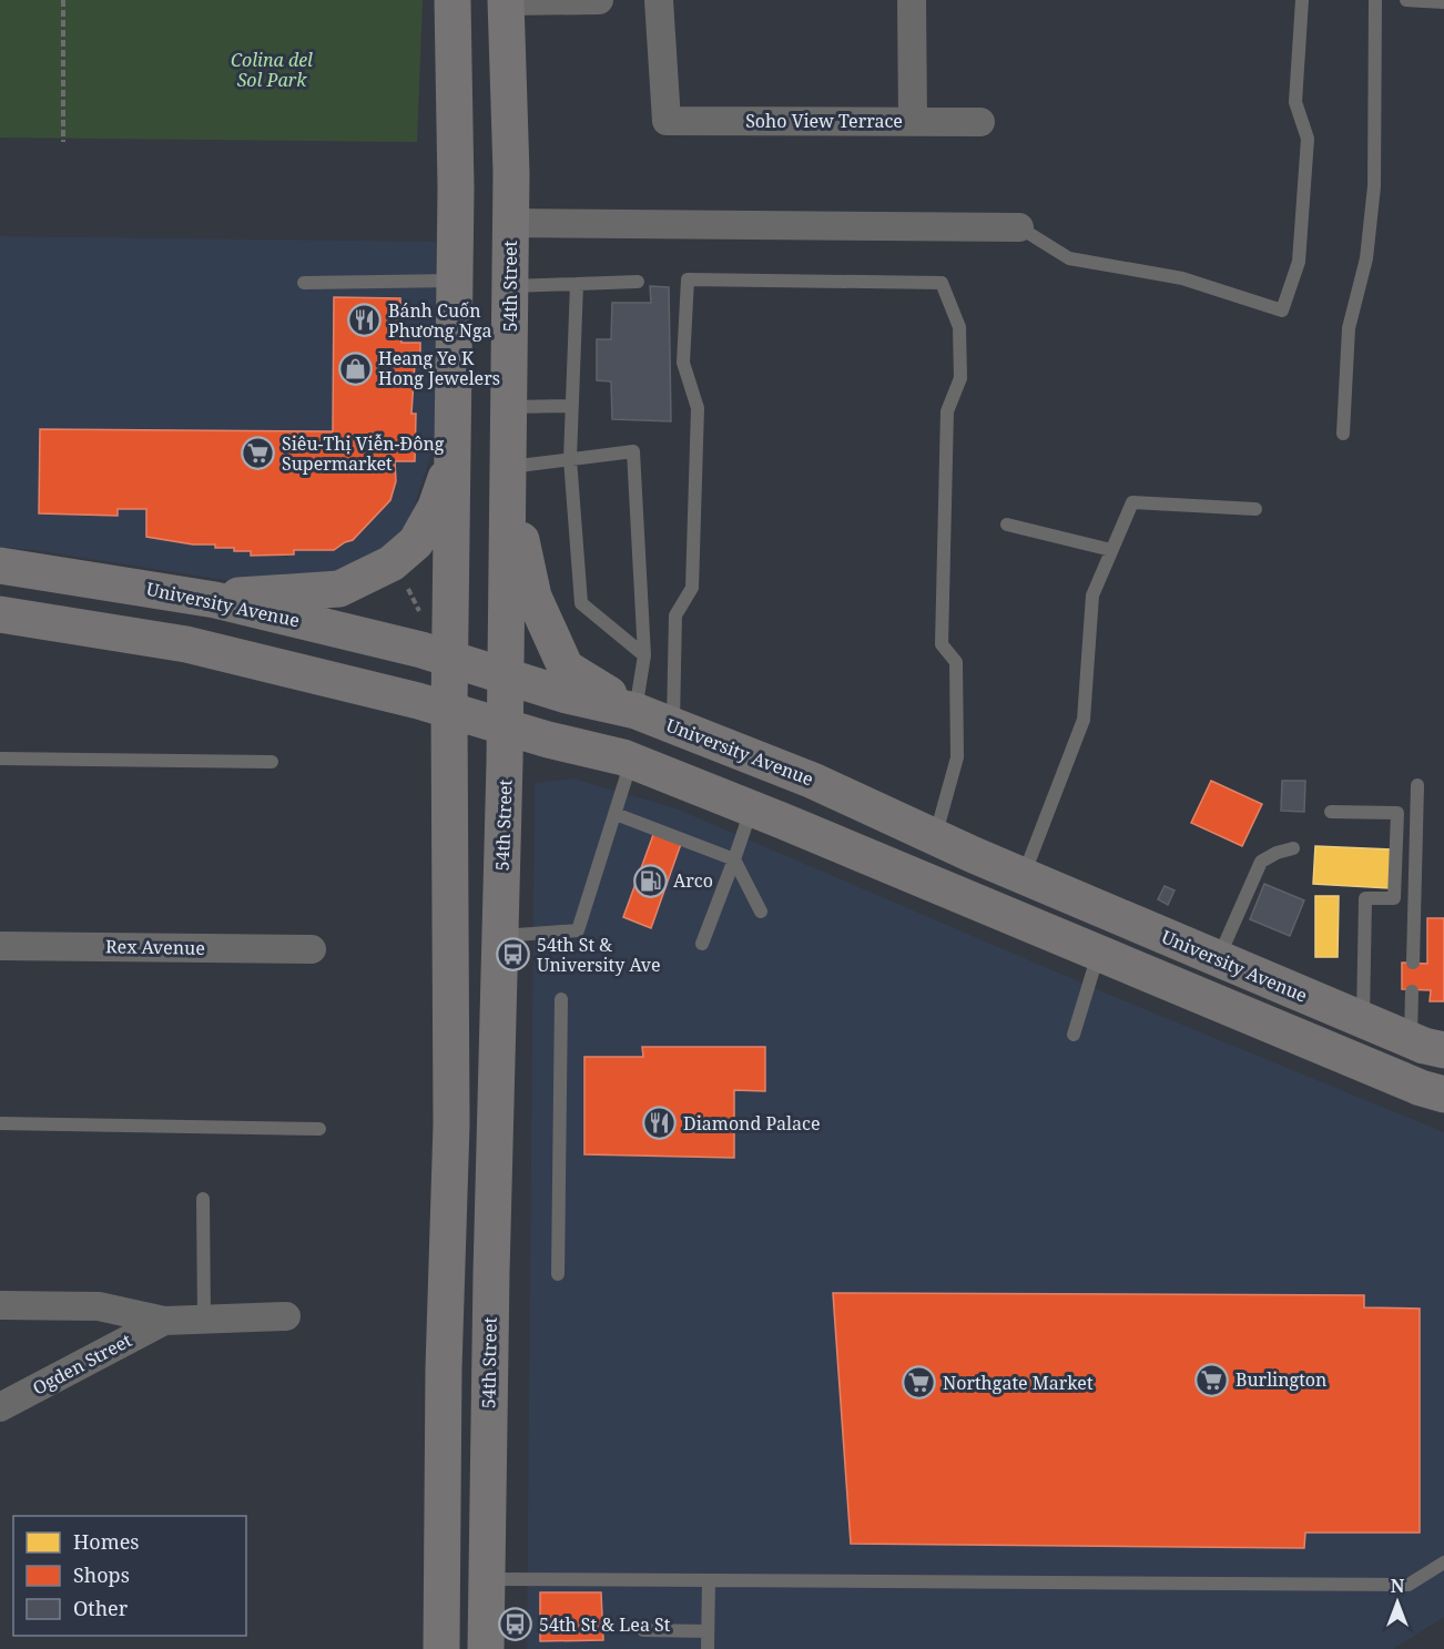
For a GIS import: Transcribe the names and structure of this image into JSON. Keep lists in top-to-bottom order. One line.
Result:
{"streets":{"main road":["54th Street","University Avenue"],"street":["Soho View Terrace","Rex Avenue","Ogden Street"]},"crossings":[["54th Street","University Avenue"]],"parks":["Colina del Sol Park"],"places":{"restaurant":["Bánh Cuốn Phương Nga","Diamond Palace"],"shop":["Heang Ye K Hong Jewelers"],"supermarket":["Siêu-Thị Viễn-Đông Supermarket","Burlington","Northgate Market"],"fuel station":["Arco"],"bus stop":["54th St & University Ave","54th St & Lea St"]},"legend":["Homes","Shops","Other"],"north":"top"}
